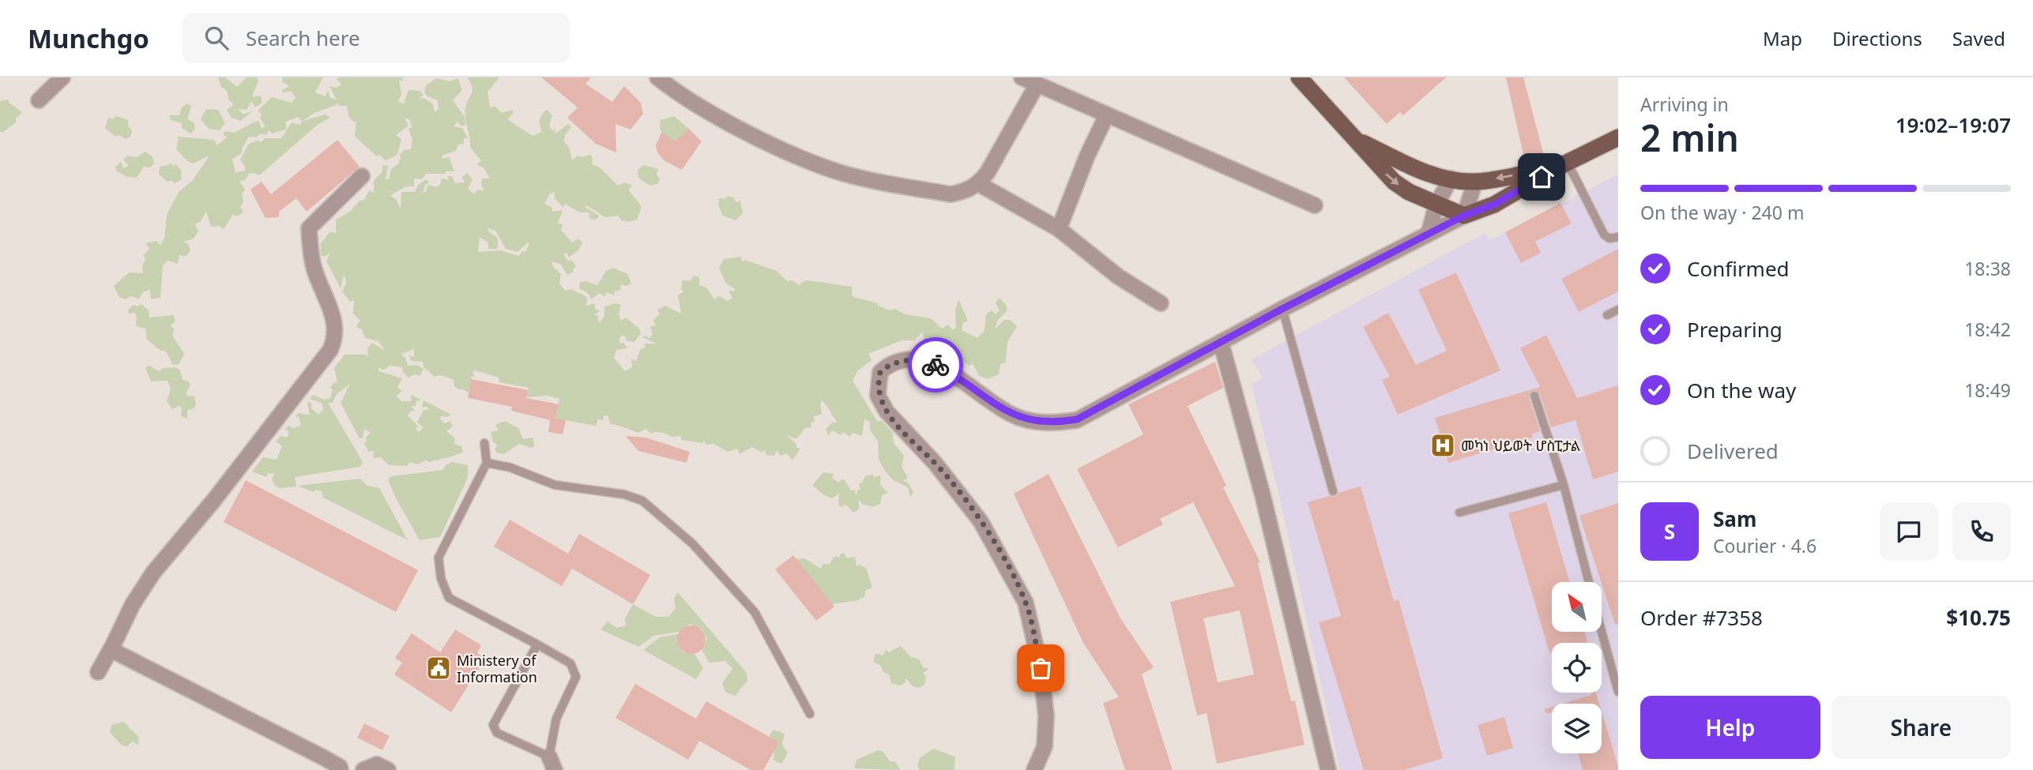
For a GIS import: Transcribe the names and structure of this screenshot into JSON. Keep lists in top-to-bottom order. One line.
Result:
{"places":{"hospital":["መካነ ህይወት ሆስፒታል"],"public building":["Ministery of Information"]},"north":"top left","page":{"header":"Munchgo","search":"Search here","nav":["Map","Directions","Saved"],"heading":["2 min","Arriving in","19:02–19:07"],"panel":["Sam","Courier · 4.6","Order #7358","$10.75"],"bar":"On the way · 240 m","list":[["Confirmed","18:38"],["Preparing","18:42"],["On the way","18:49"],"Delivered"],"round":"S","buttons":["Help","Share"]}}
